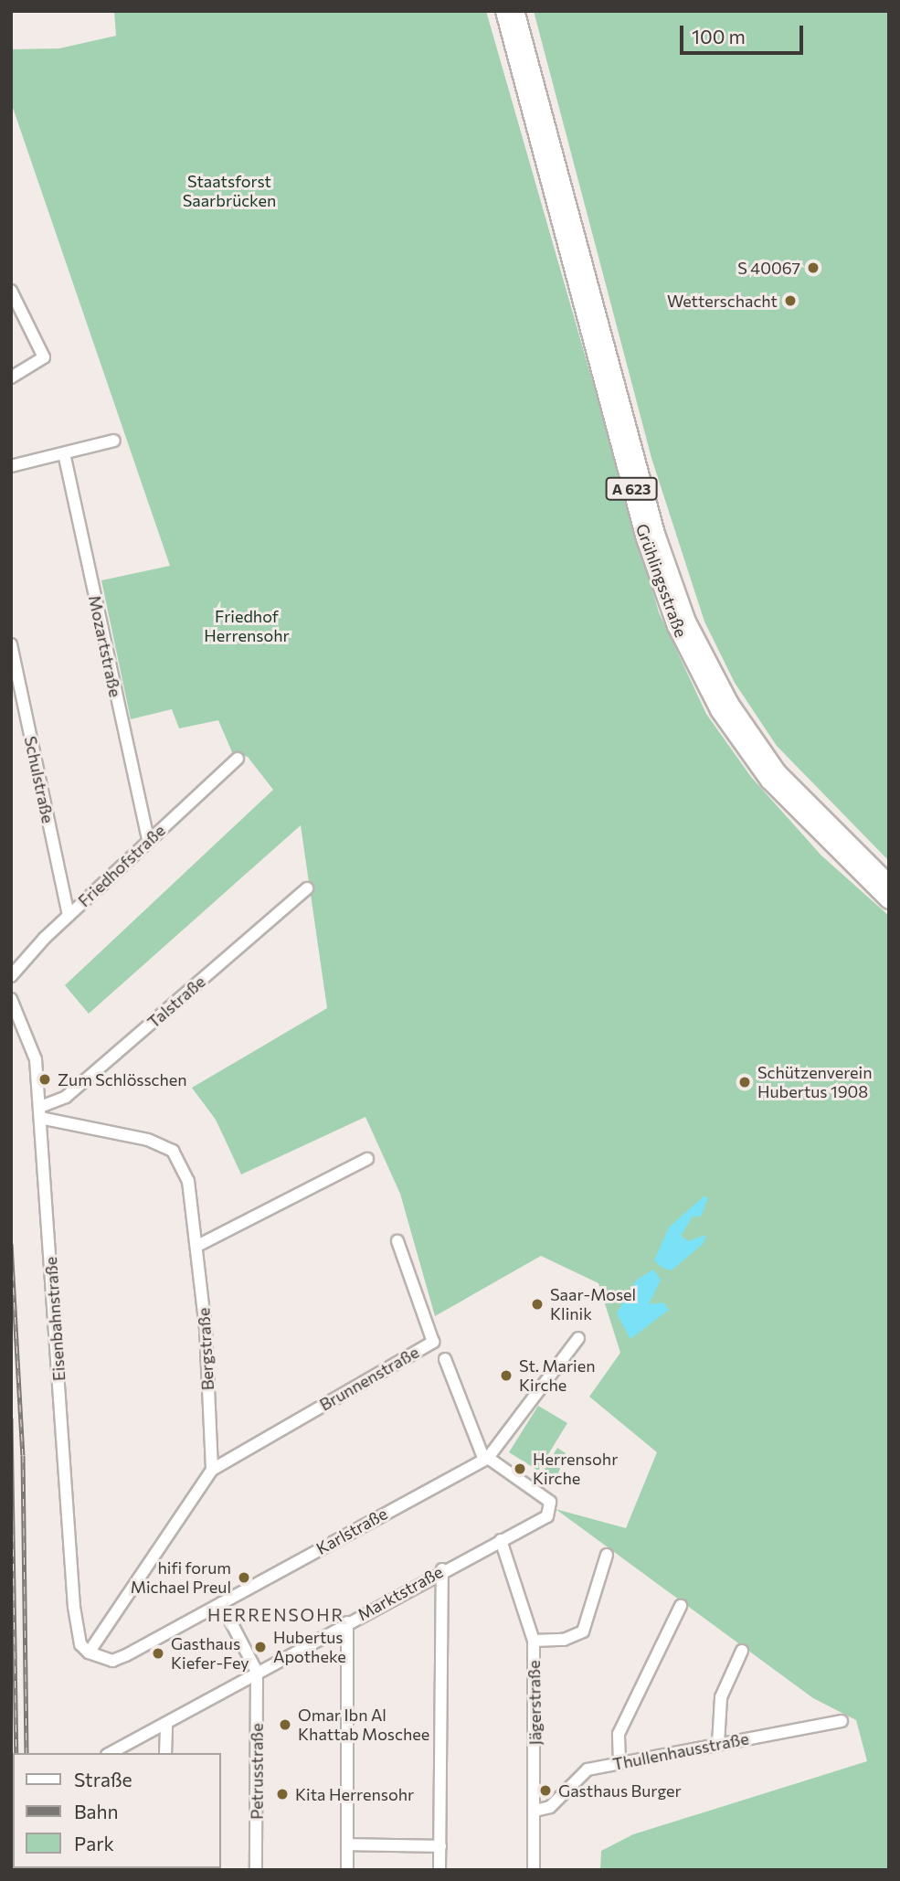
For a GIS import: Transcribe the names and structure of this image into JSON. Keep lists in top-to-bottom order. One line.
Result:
{"streets":{"highway":["A 623","Grühlingsstraße"],"street":["Mozartstraße","Schulstraße","Friedhofstraße","Talstraße","Eisenbahnstraße","Bergstraße","Brunnenstraße","Karlstraße","Marktstraße","Jägerstraße","Thullenhausstraße","Petrusstraße"]},"crossings":[["Mozartstraße","Friedhofstraße"],["Schulstraße","Friedhofstraße"],["Talstraße","Eisenbahnstraße"],["Talstraße","Bergstraße"],["Eisenbahnstraße","Bergstraße"],["Eisenbahnstraße","Karlstraße"],["Bergstraße","Brunnenstraße"],["Karlstraße","Marktstraße"],["Marktstraße","Jägerstraße"],["Marktstraße","Petrusstraße"],["Jägerstraße","Thullenhausstraße"]],"districts":["HERRENSOHR"],"parks":["Staatsforst Saarbrücken","Friedhof Herrensohr"],"places":["S 40067","Wetterschacht","Zum Schlösschen","Schützenverein Hubertus 1908","Saar-Mosel Klinik","St. Marien Kirche","Herrensohr Kirche","hifi forum Michael Preul","Hubertus Apotheke","Gasthaus Kiefer-Fey","Omar Ibn Al Khattab Moschee","Gasthaus Burger","Kita Herrensohr"],"legend":["Straße","Bahn","Park"],"scale_bar":"100 m"}
